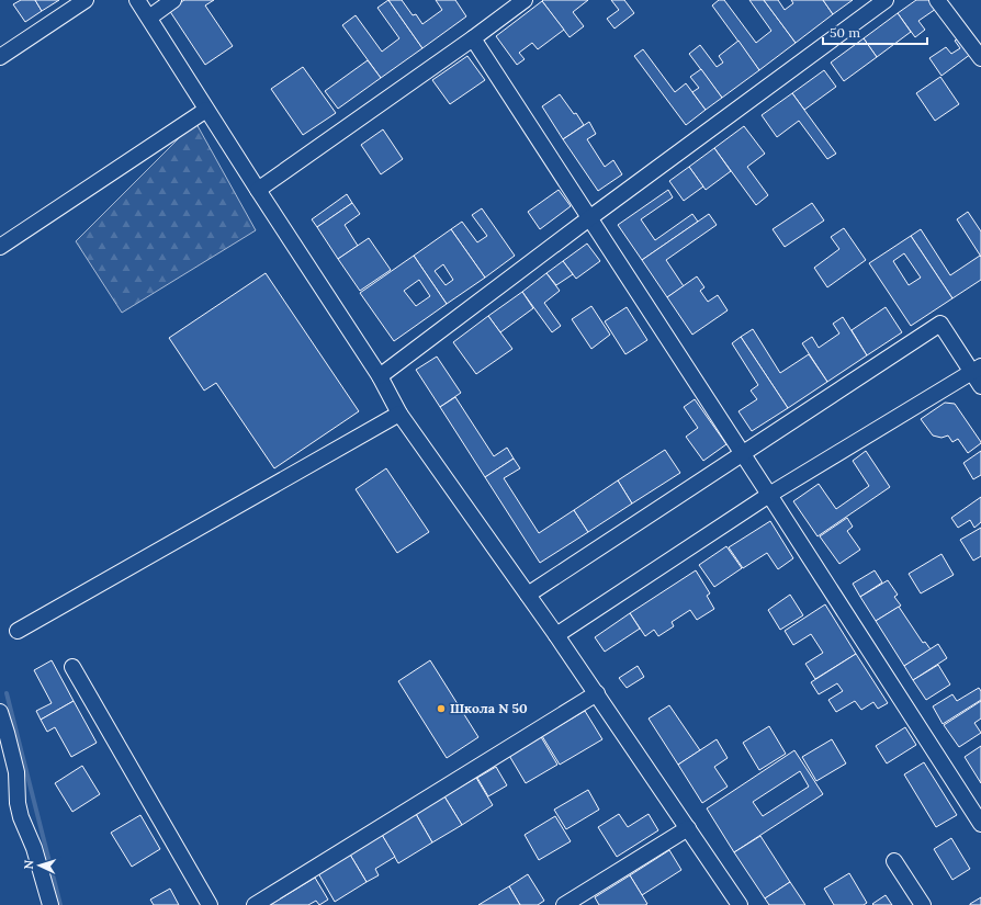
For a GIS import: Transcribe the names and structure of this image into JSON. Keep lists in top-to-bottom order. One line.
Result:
{"places":["Школа N 50"],"scale_bar":"50 m","north":"left"}
